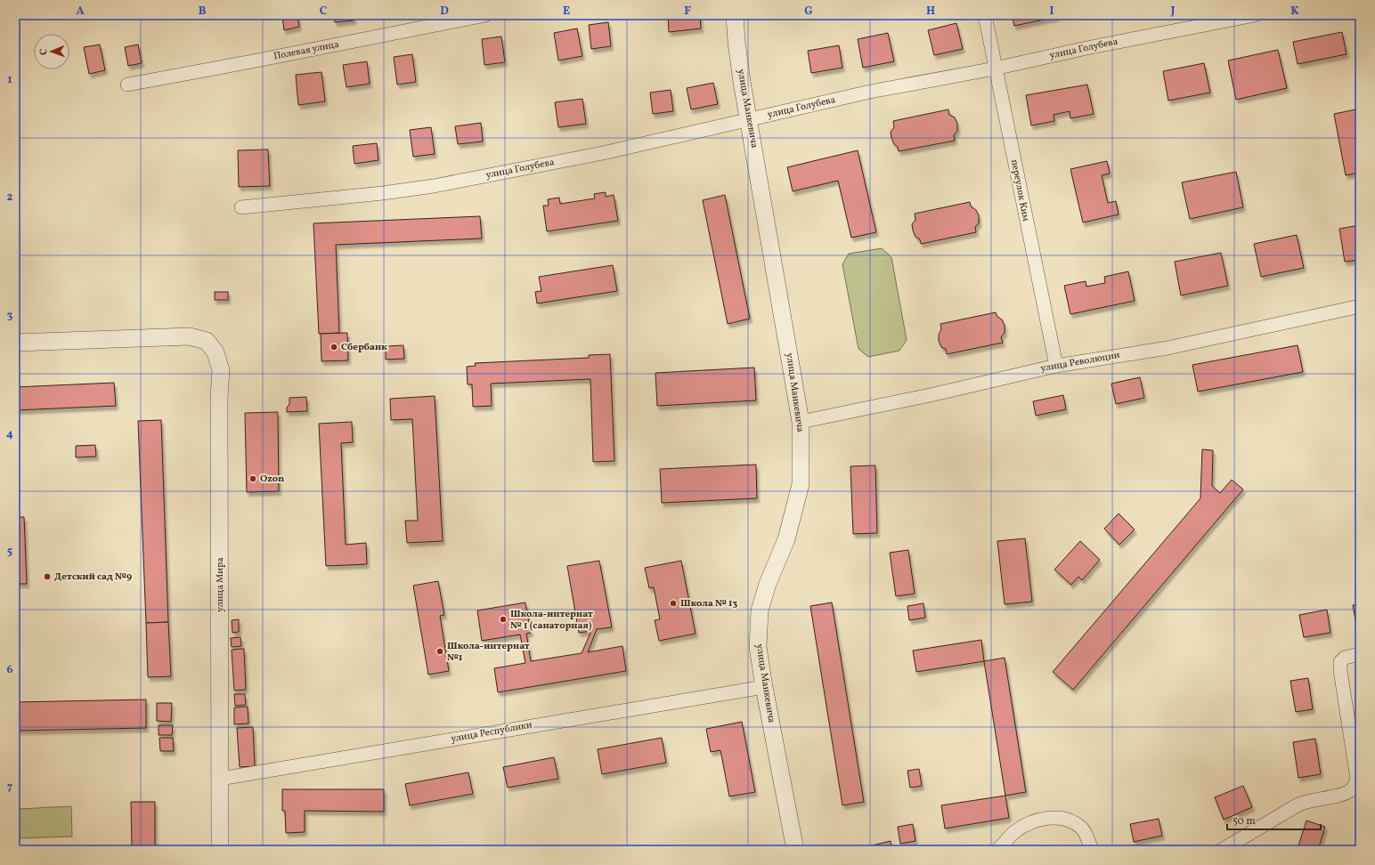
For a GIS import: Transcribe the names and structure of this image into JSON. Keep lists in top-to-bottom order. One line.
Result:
{"streets":{"street":["улица Голубева","Полевая улица","улица Манкевича","переулок Ким","улица Революции","улица Мира","улица Республики"]},"crossings":[["улица Голубева","улица Манкевича"],["улица Голубева","переулок Ким"],["улица Манкевича","улица Революции"],["улица Манкевича","улица Республики"],["переулок Ким","улица Революции"],["улица Мира","улица Республики"]],"places":["Сбербанк","Ozon","Детский сад №9","Школа № 13","Школа-интернат № 1 (санаторная)","Школа-интернат №1"],"scale_bar":"50 m","north":"left","grid":{"columns":["A","B","C","D","E","F","G","H","I","J","K"],"rows":["1","2","3","4","5","6","7"]}}
